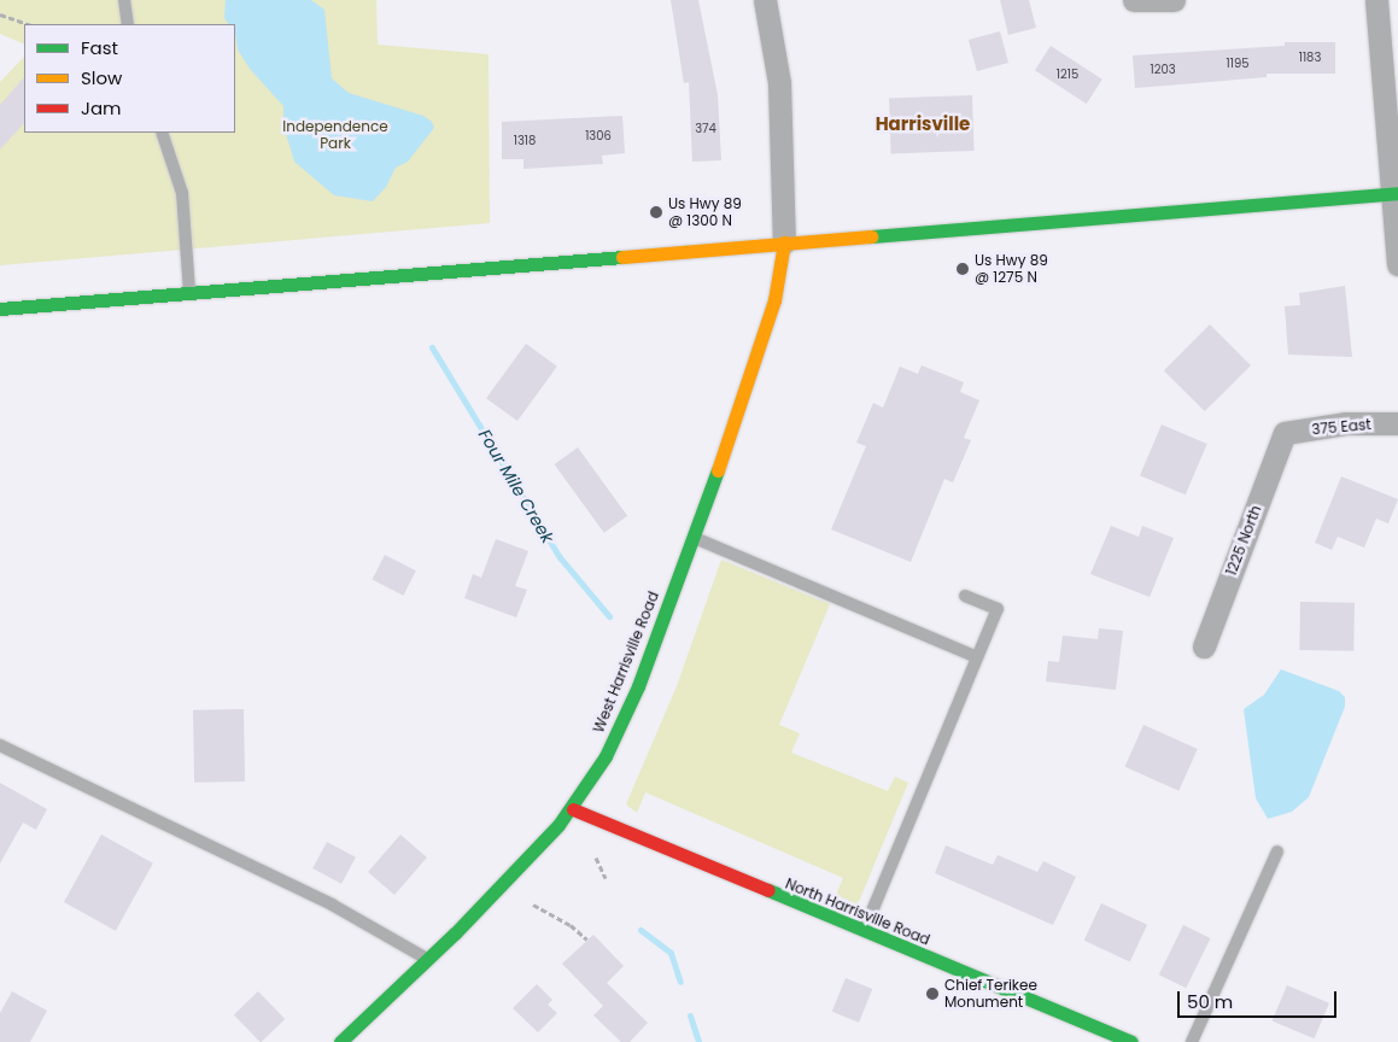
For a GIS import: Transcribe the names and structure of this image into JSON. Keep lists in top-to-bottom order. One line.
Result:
{"streets":{"main road":["West Harrisville Road","North Harrisville Road"],"street":["375 East","1225 North"]},"crossings":[["375 East","1225 North"],["West Harrisville Road","North Harrisville Road"]],"districts":["Harrisville"],"water":["Four Mile Creek"],"parks":["Independence Park"],"places":["Us Hwy 89 @ 1300 N","Us Hwy 89 @ 1275 N","Chief Terikee Monument"],"house_numbers":["1183","1195","1203","1215","374","1306","1318"],"legend":["Fast","Slow","Jam"],"scale_bar":"50 m"}
